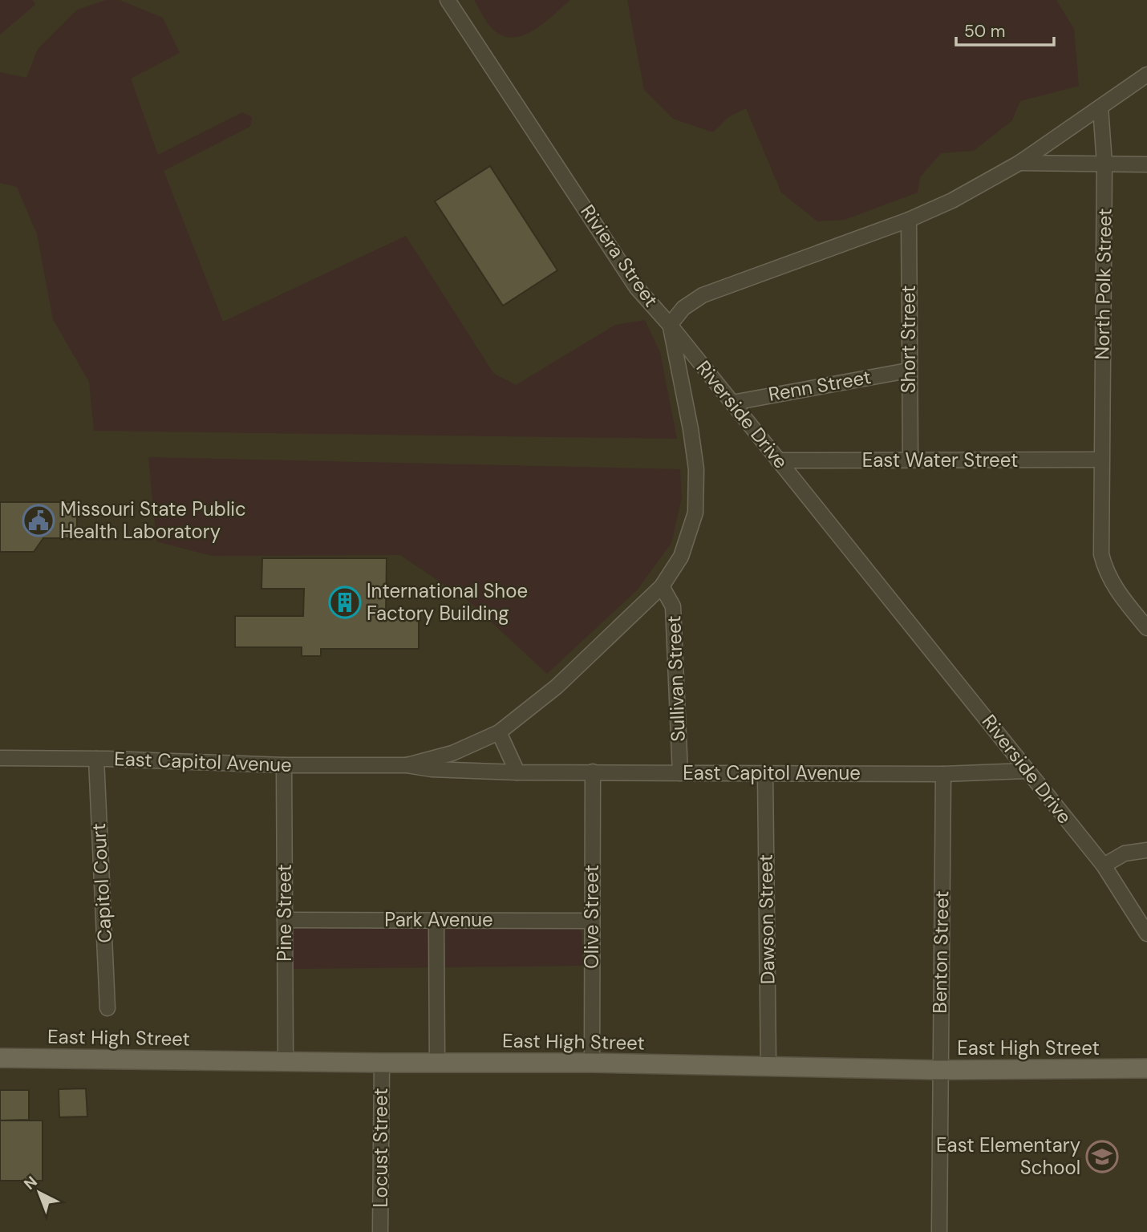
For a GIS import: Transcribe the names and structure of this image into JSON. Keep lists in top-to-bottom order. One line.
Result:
{"streets":{"main road":["East High Street"],"street":["Riviera Street","North Polk Street","Short Street","Renn Street","Riverside Drive","East Water Street","Sullivan Street","East Capitol Avenue","Capitol Court","Pine Street","Olive Street","Dawson Street","Park Avenue","Benton Street","Locust Street"]},"crossings":[["Riviera Street","Riverside Drive"],["Riviera Street","Sullivan Street"],["Riviera Street","East Capitol Avenue"],["North Polk Street","East Water Street"],["Short Street","Renn Street"],["Short Street","East Water Street"],["Renn Street","Riverside Drive"],["Riverside Drive","East Water Street"],["Riverside Drive","East Capitol Avenue"],["Sullivan Street","East Capitol Avenue"],["East Capitol Avenue","Capitol Court"],["East Capitol Avenue","Pine Street"],["East Capitol Avenue","Olive Street"],["East Capitol Avenue","Dawson Street"],["East Capitol Avenue","Benton Street"],["Pine Street","Park Avenue"],["Pine Street","East High Street"],["Olive Street","Park Avenue"],["Olive Street","East High Street"],["Dawson Street","East High Street"],["Benton Street","East High Street"],["East High Street","Locust Street"]],"places":{"public building":["Missouri State Public Health Laboratory"],"building":["International Shoe Factory Building"],"school or university":["East Elementary School"]},"scale_bar":"50 m","north":"top left"}
